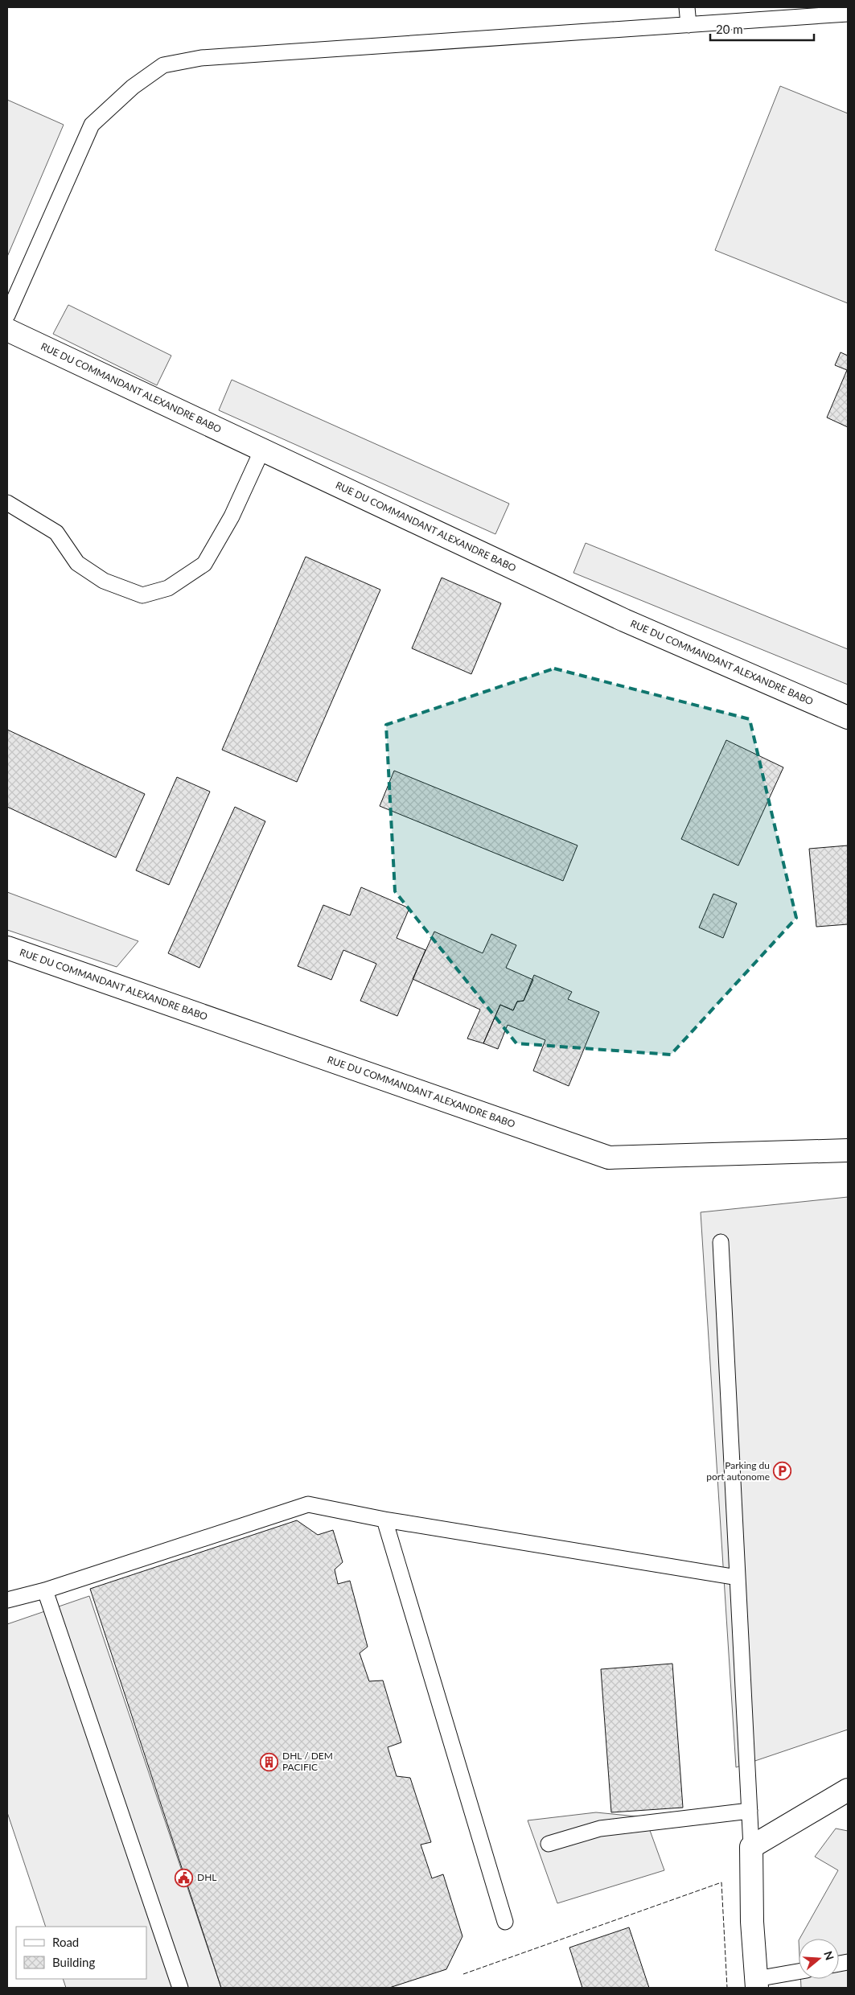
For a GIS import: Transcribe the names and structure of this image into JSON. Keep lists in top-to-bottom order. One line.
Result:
{"streets":{"street":["RUE DU COMMANDANT ALEXANDRE BABO"]},"places":{"parking":["Parking du port autonome"],"building":["DHL / DEM PACIFIC"],"public building":["DHL"]},"legend":["Road","Building"],"scale_bar":"20 m","north":"right"}
